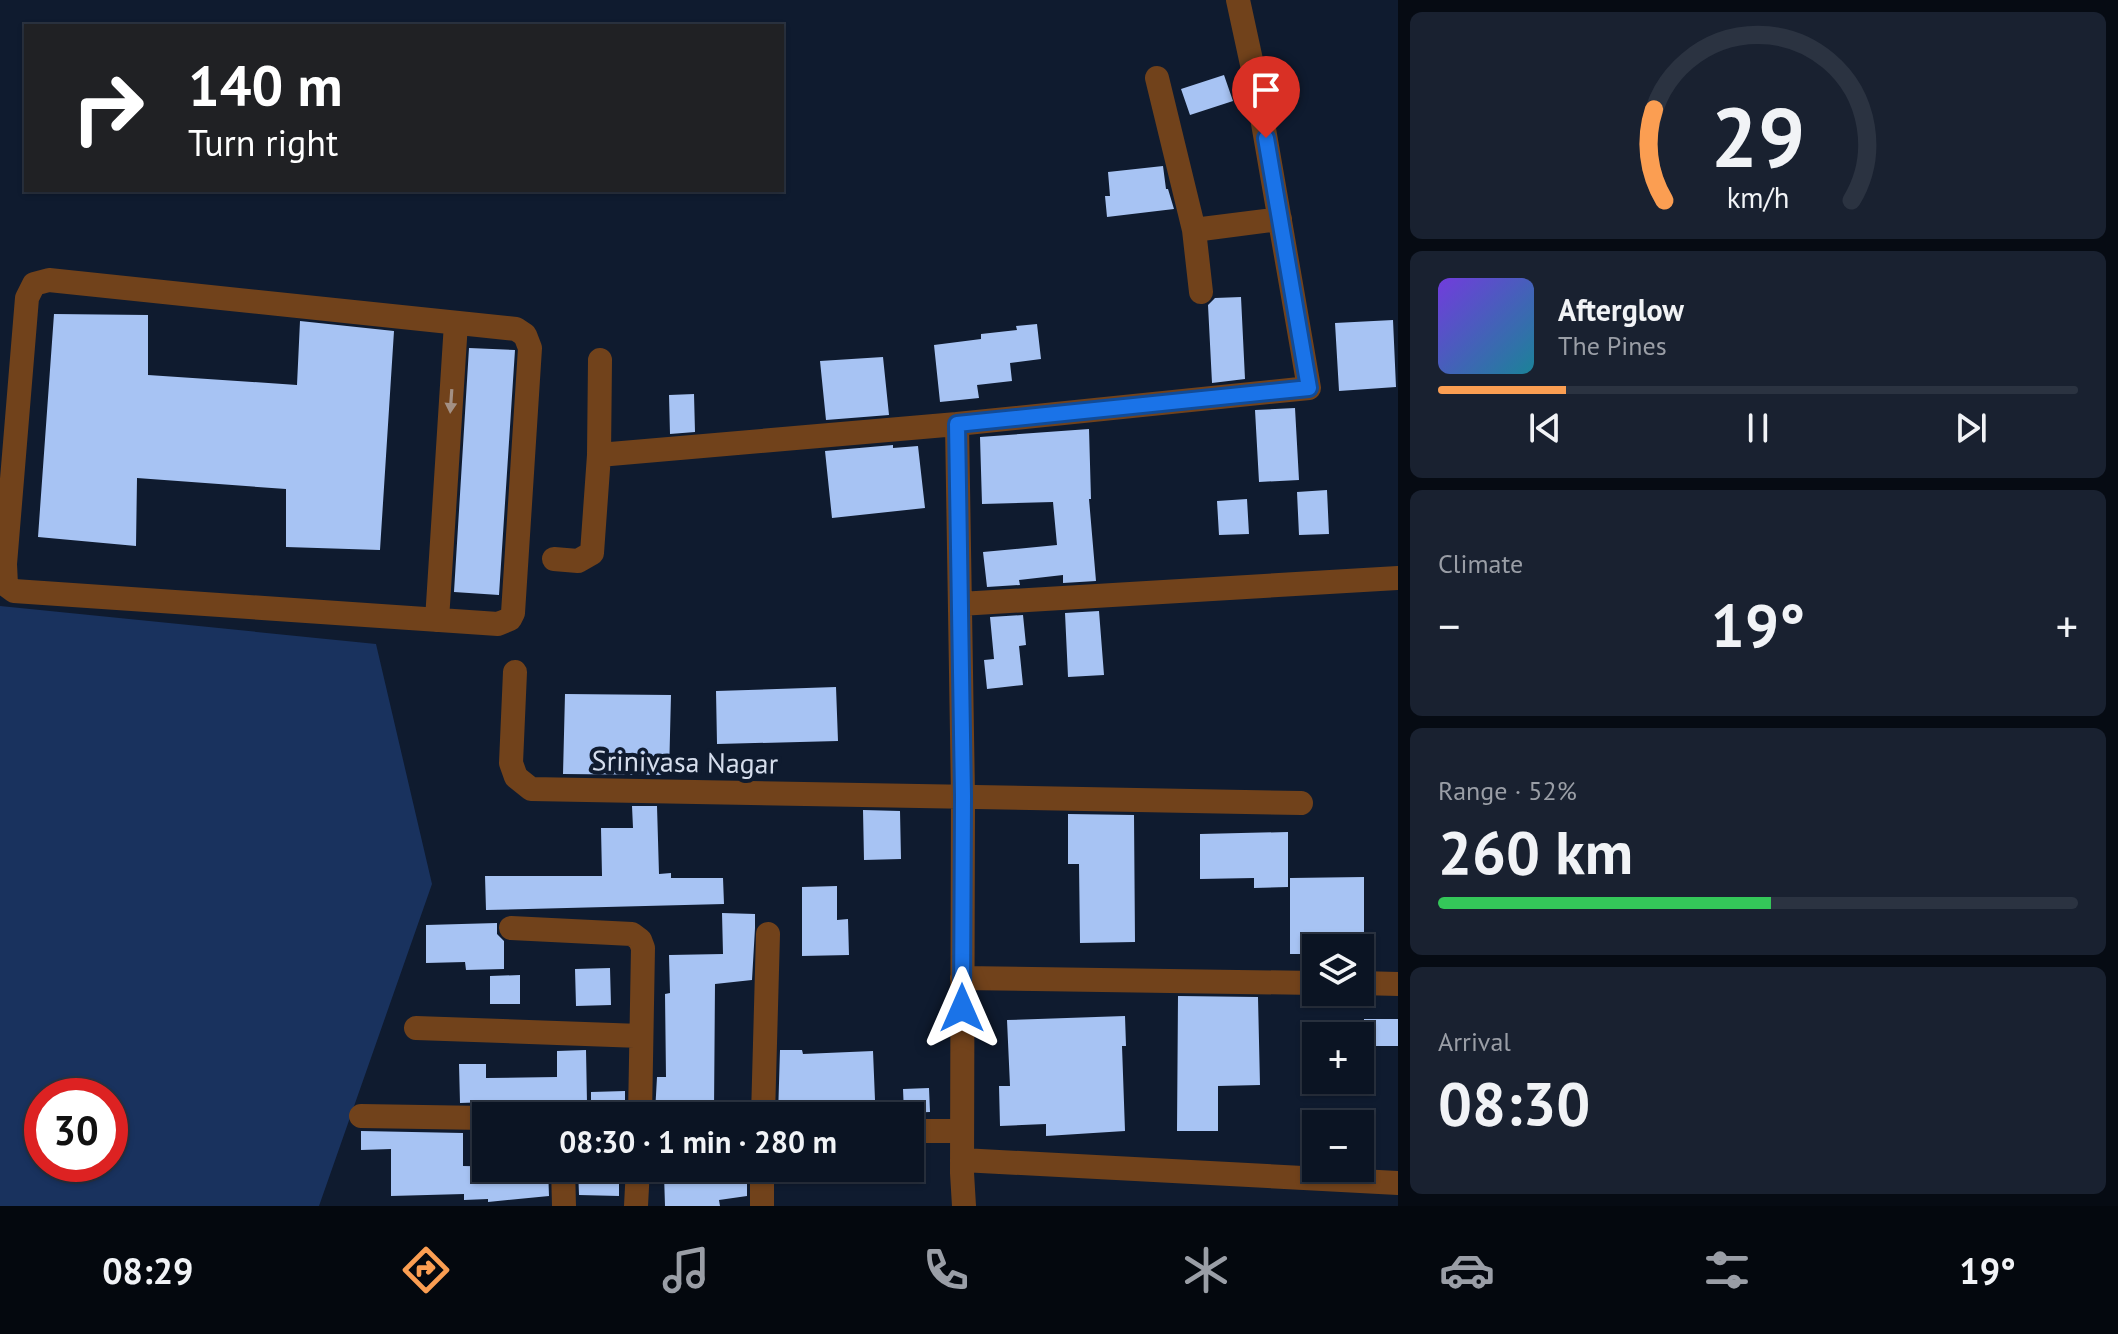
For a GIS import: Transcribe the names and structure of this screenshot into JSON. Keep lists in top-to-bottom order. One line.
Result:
{"streets":{"street":["Srinivasa Nagar"]},"page":{"turn":["140 m","Turn right"],"song":["Afterglow","The Pines"],"tile":["Climate",["Range · 52%","260 km"],["Arrival","08:30"]],"heat":["−","19°","+"],"map_buttons":["+","−"],"limit":"30","trip":"08:30 · 1 min · 280 m","tabs":["08:29","19°"],"gauge":["29","km/h"]}}
